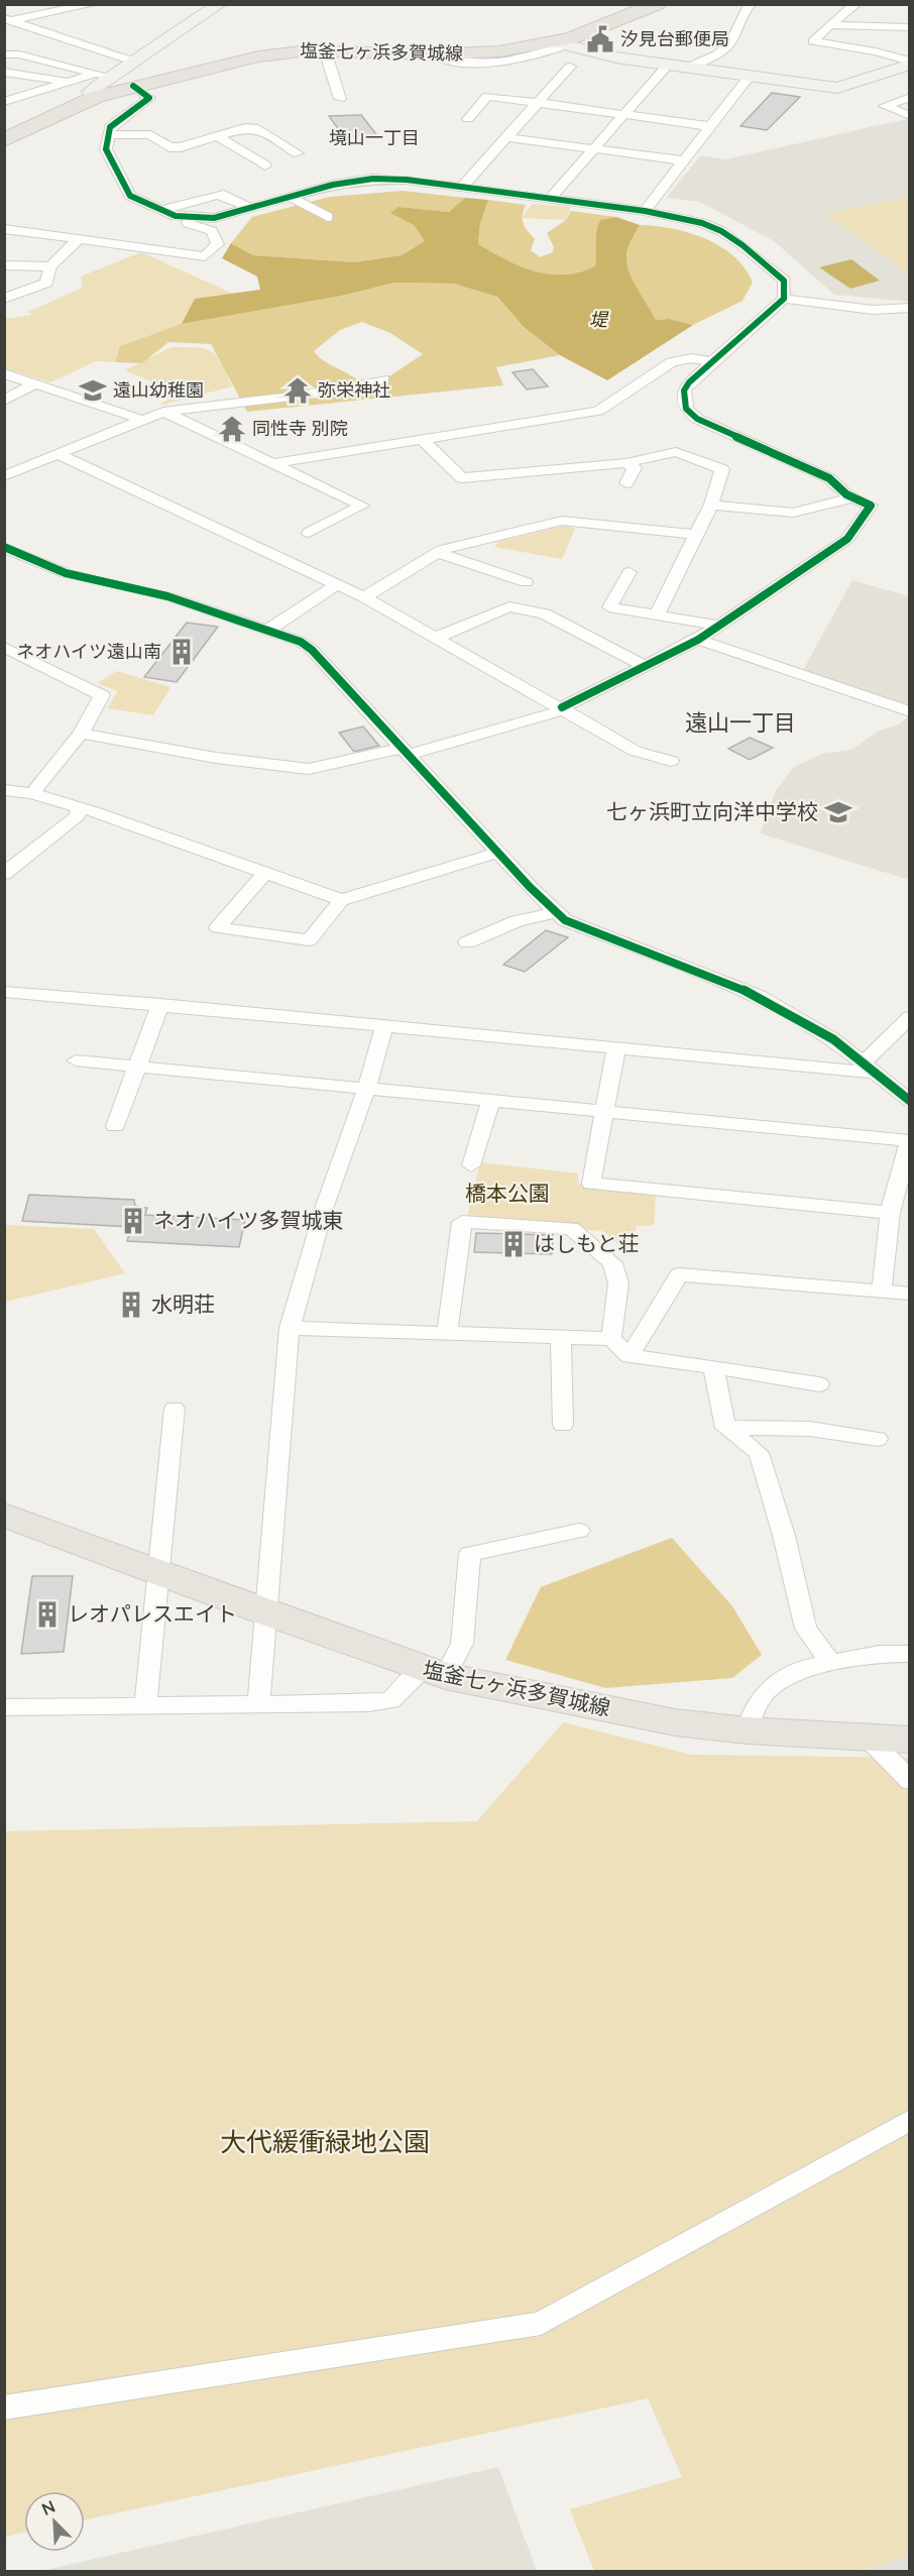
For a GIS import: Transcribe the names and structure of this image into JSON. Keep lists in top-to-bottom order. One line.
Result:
{"streets":{"main road":["塩釜七ヶ浜多賀城線"]},"districts":["境山一丁目","遠山一丁目"],"water":["堤"],"parks":["橋本公園","大代緩衝緑地公園"],"places":{"public building":["汐見台郵便局"],"school or university":["遠山幼稚園","七ヶ浜町立向洋中学校"],"temple":["弥栄神社","同性寺 別院"],"building":["ネオハイツ遠山南","ネオハイツ多賀城東","はしもと荘","水明荘","レオパレスエイト"]},"north":"top left"}
